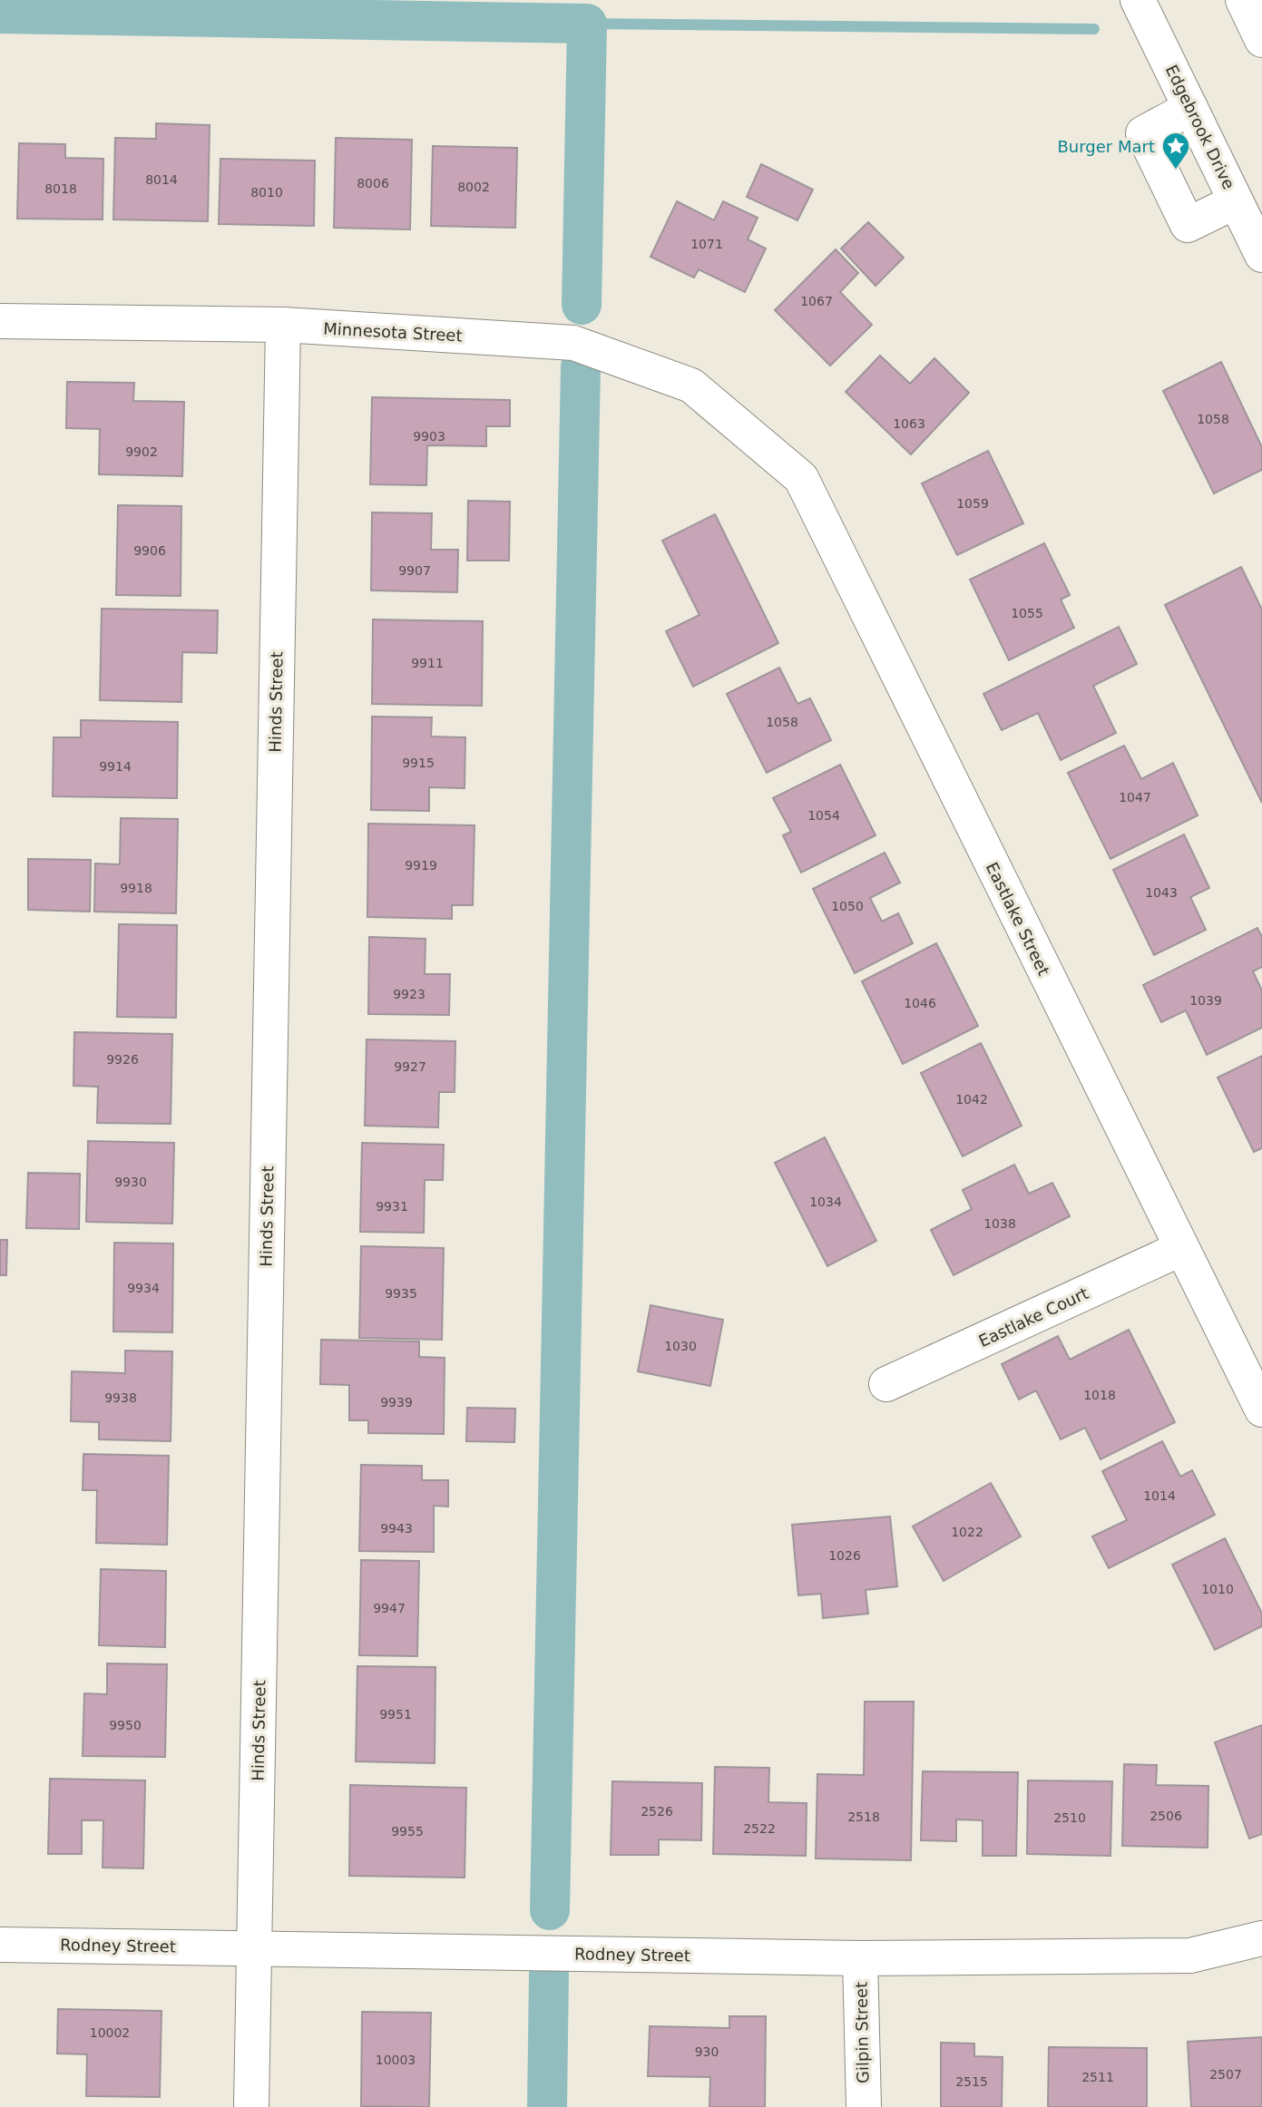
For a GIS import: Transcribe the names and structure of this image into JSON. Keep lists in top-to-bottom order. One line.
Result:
{"streets":{"street":["Edgebrook Drive","Minnesota Street","Hinds Street","Eastlake Street","Eastlake Court","Rodney Street","Gilpin Street"]},"crossings":[["Minnesota Street","Hinds Street"],["Minnesota Street","Eastlake Street"],["Hinds Street","Rodney Street"],["Eastlake Street","Eastlake Court"],["Rodney Street","Gilpin Street"]],"places":{"place":["Burger Mart"]},"house_numbers":["8014","8006","8002","8018","8010","1071","1067","1058","1063","9903","9902","1059","9906","9907","1055","9911","1058","9915","9914","1047","1054","9919","9918","1043","1050","9923","1039","1046","9926","9927","1042","9930","1034","9931","1038","9934","9935","1030","1018","9938","9939","1014","9943","1022","1026","1010","9947","9951","9950","2526","2506","2518","2510","2522","9955","10002","930","10003","2507","2511","2515"]}
